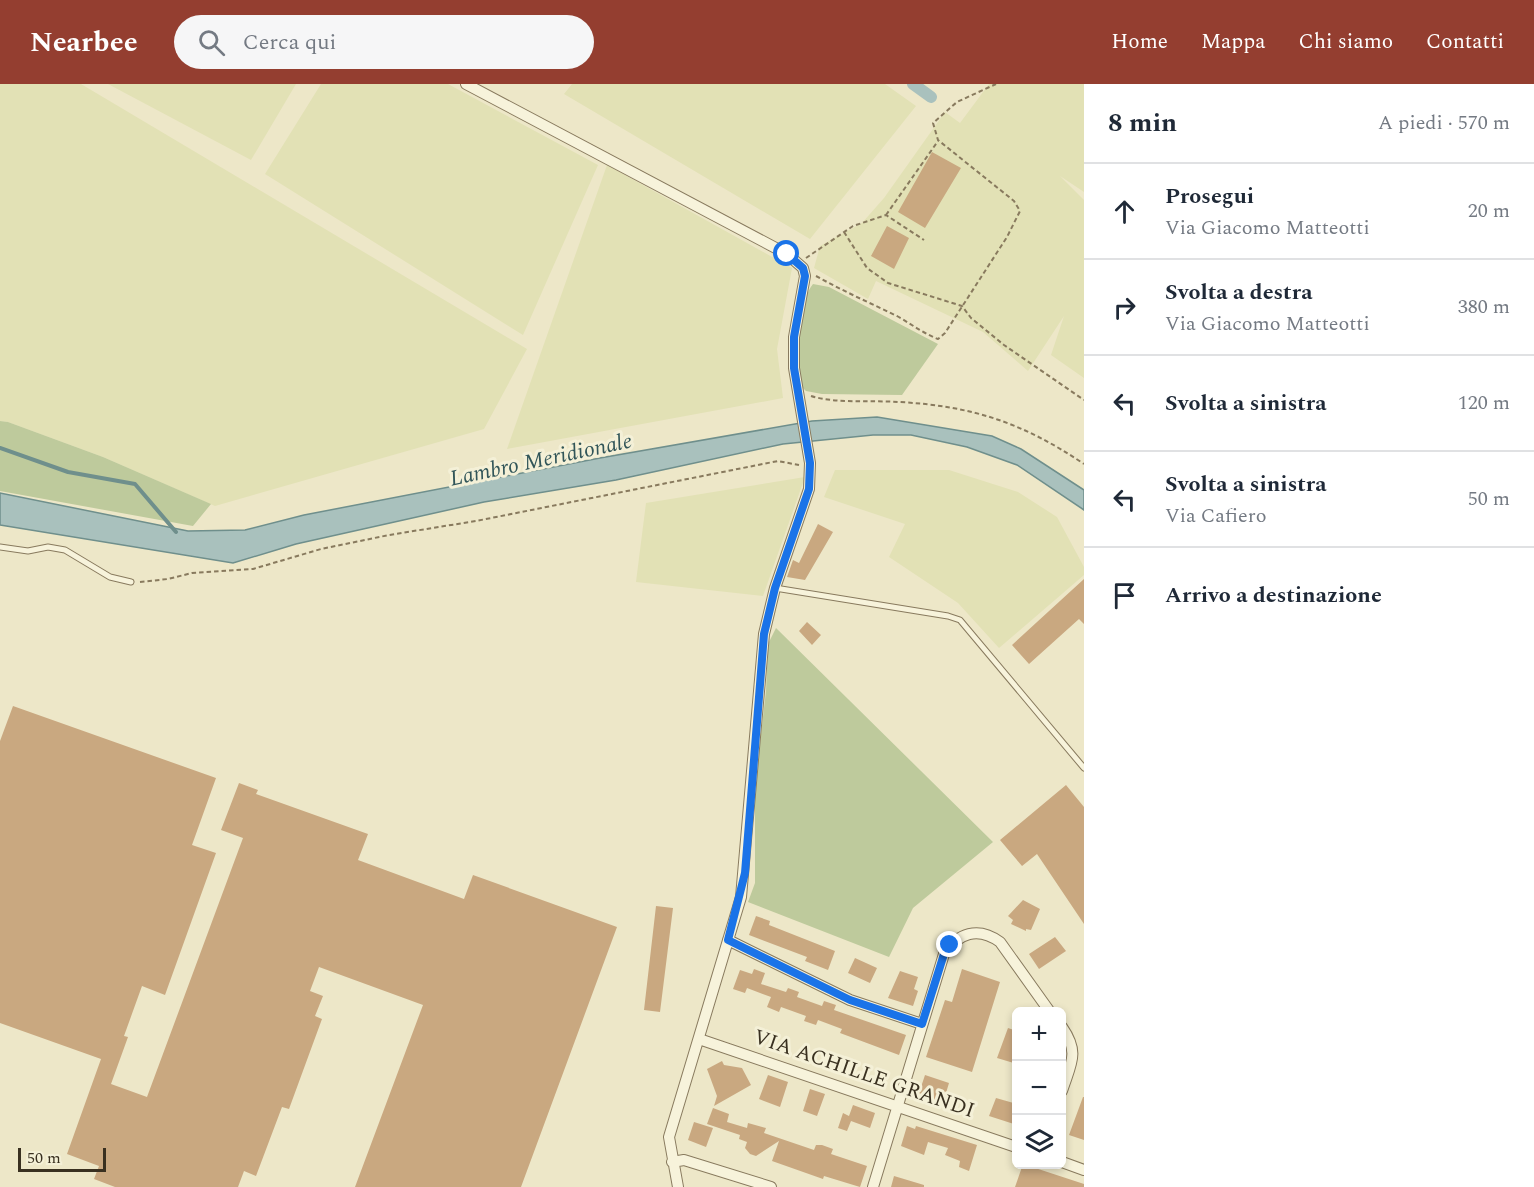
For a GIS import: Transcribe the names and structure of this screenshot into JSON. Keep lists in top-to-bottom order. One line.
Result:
{"streets":{"street":["VIA ACHILLE GRANDI"]},"water":["Lambro Meridionale"],"scale_bar":"50 m","page":{"header":"Nearbee","search":"Cerca qui","nav":["Home","Mappa","Chi siamo","Contatti"],"heading":["8 min","A piedi · 570 m"],"list":[["Prosegui","Via Giacomo Matteotti","20 m"],["Svolta a destra","Via Giacomo Matteotti","380 m"],["Svolta a sinistra","120 m"],["Svolta a sinistra","Via Cafiero","50 m"],"Arrivo a destinazione"],"map_buttons":["+","−"],"scale":"50 m"}}
